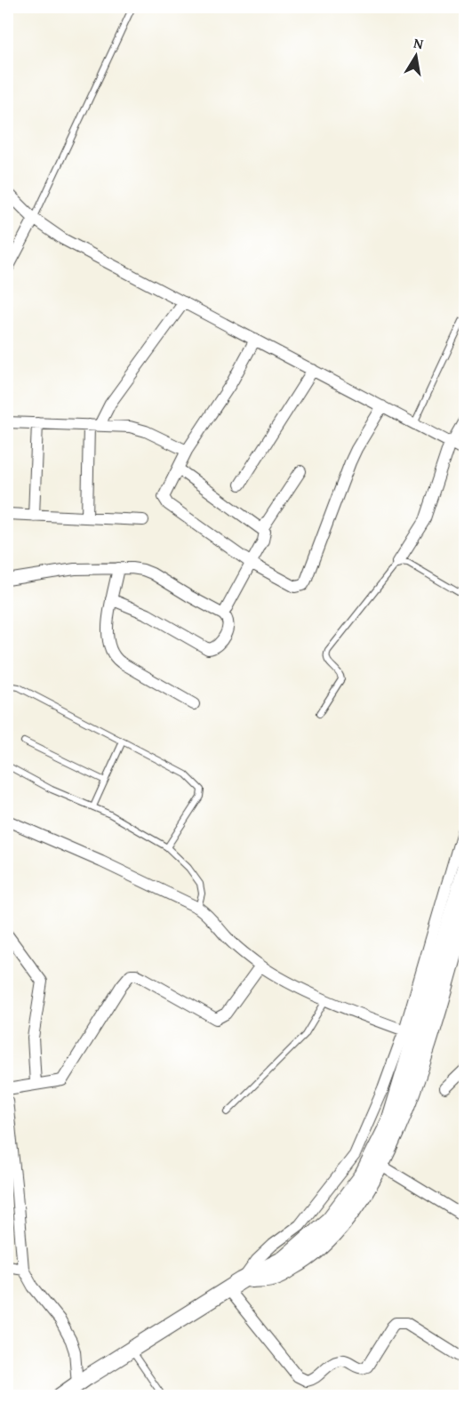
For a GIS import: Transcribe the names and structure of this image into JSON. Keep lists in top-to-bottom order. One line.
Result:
{"north":"top"}
